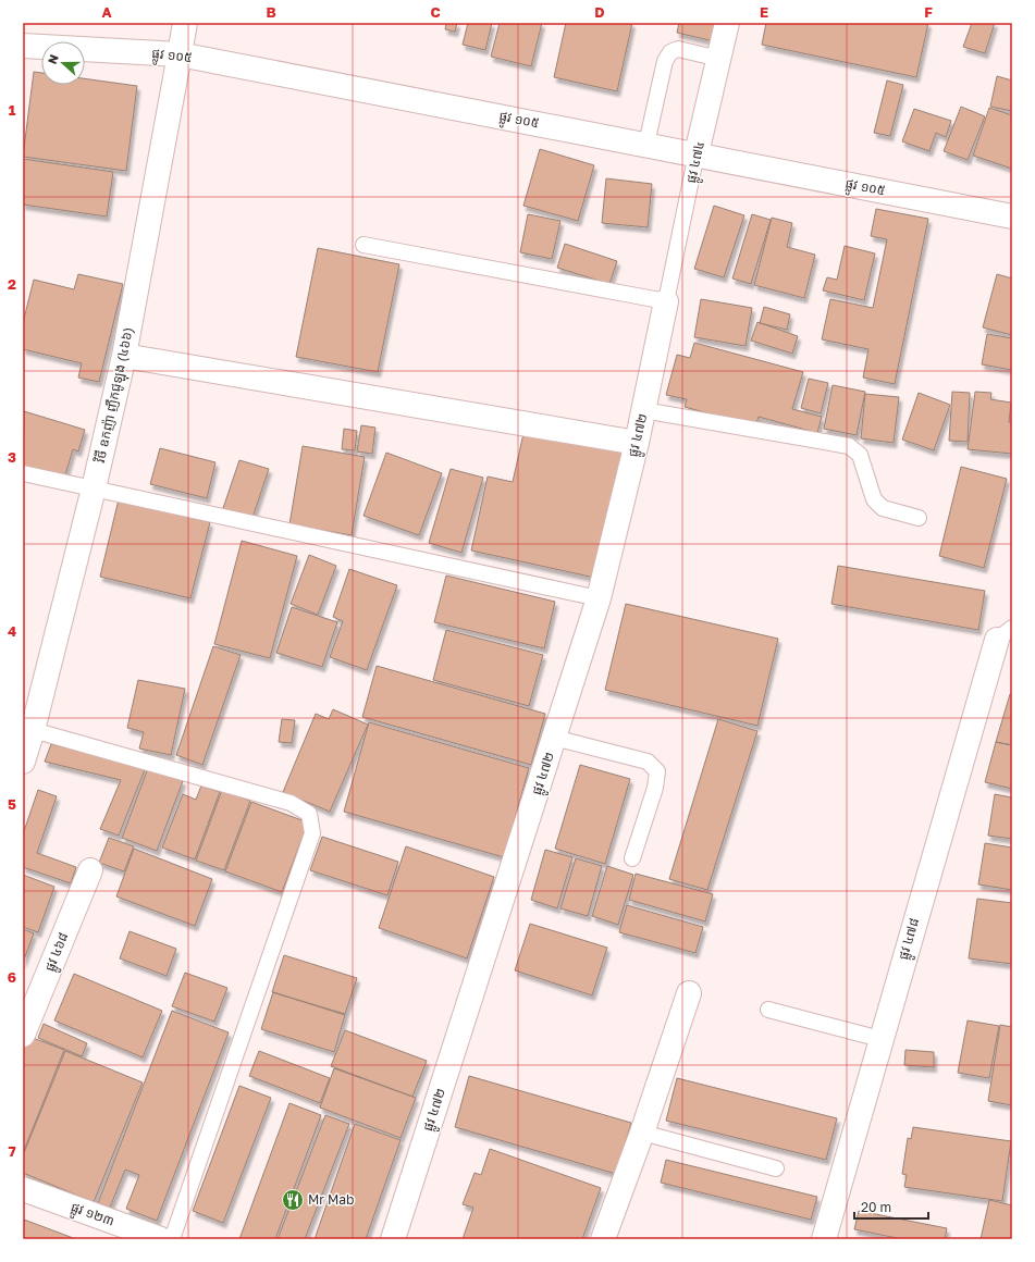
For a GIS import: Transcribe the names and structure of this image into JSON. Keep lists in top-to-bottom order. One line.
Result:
{"streets":{"street":["ផ្លូវ ១០៥","ផ្លូវ ៤៧៤","វិថី ឧកញ៉ា ញឹកជូឡុង (៤៦៦)","ផ្លូវ ៤៧២","ផ្លូវ ៤៧៨","ផ្លូវ ៤៦៨","ផ្លូវ ១២៣"]},"crossings":[["ផ្លូវ ១០៥","ផ្លូវ ៤៧៤"],["ផ្លូវ ១០៥","វិថី ឧកញ៉ា ញឹកជូឡុង (៤៦៦)"],["ផ្លូវ ៤៧៤","ផ្លូវ ៤៧២"]],"places":{"restaurant":["Mr Mab"]},"scale_bar":"20 m","north":"left","grid":{"columns":["A","B","C","D","E","F"],"rows":["1","2","3","4","5","6","7"]}}
